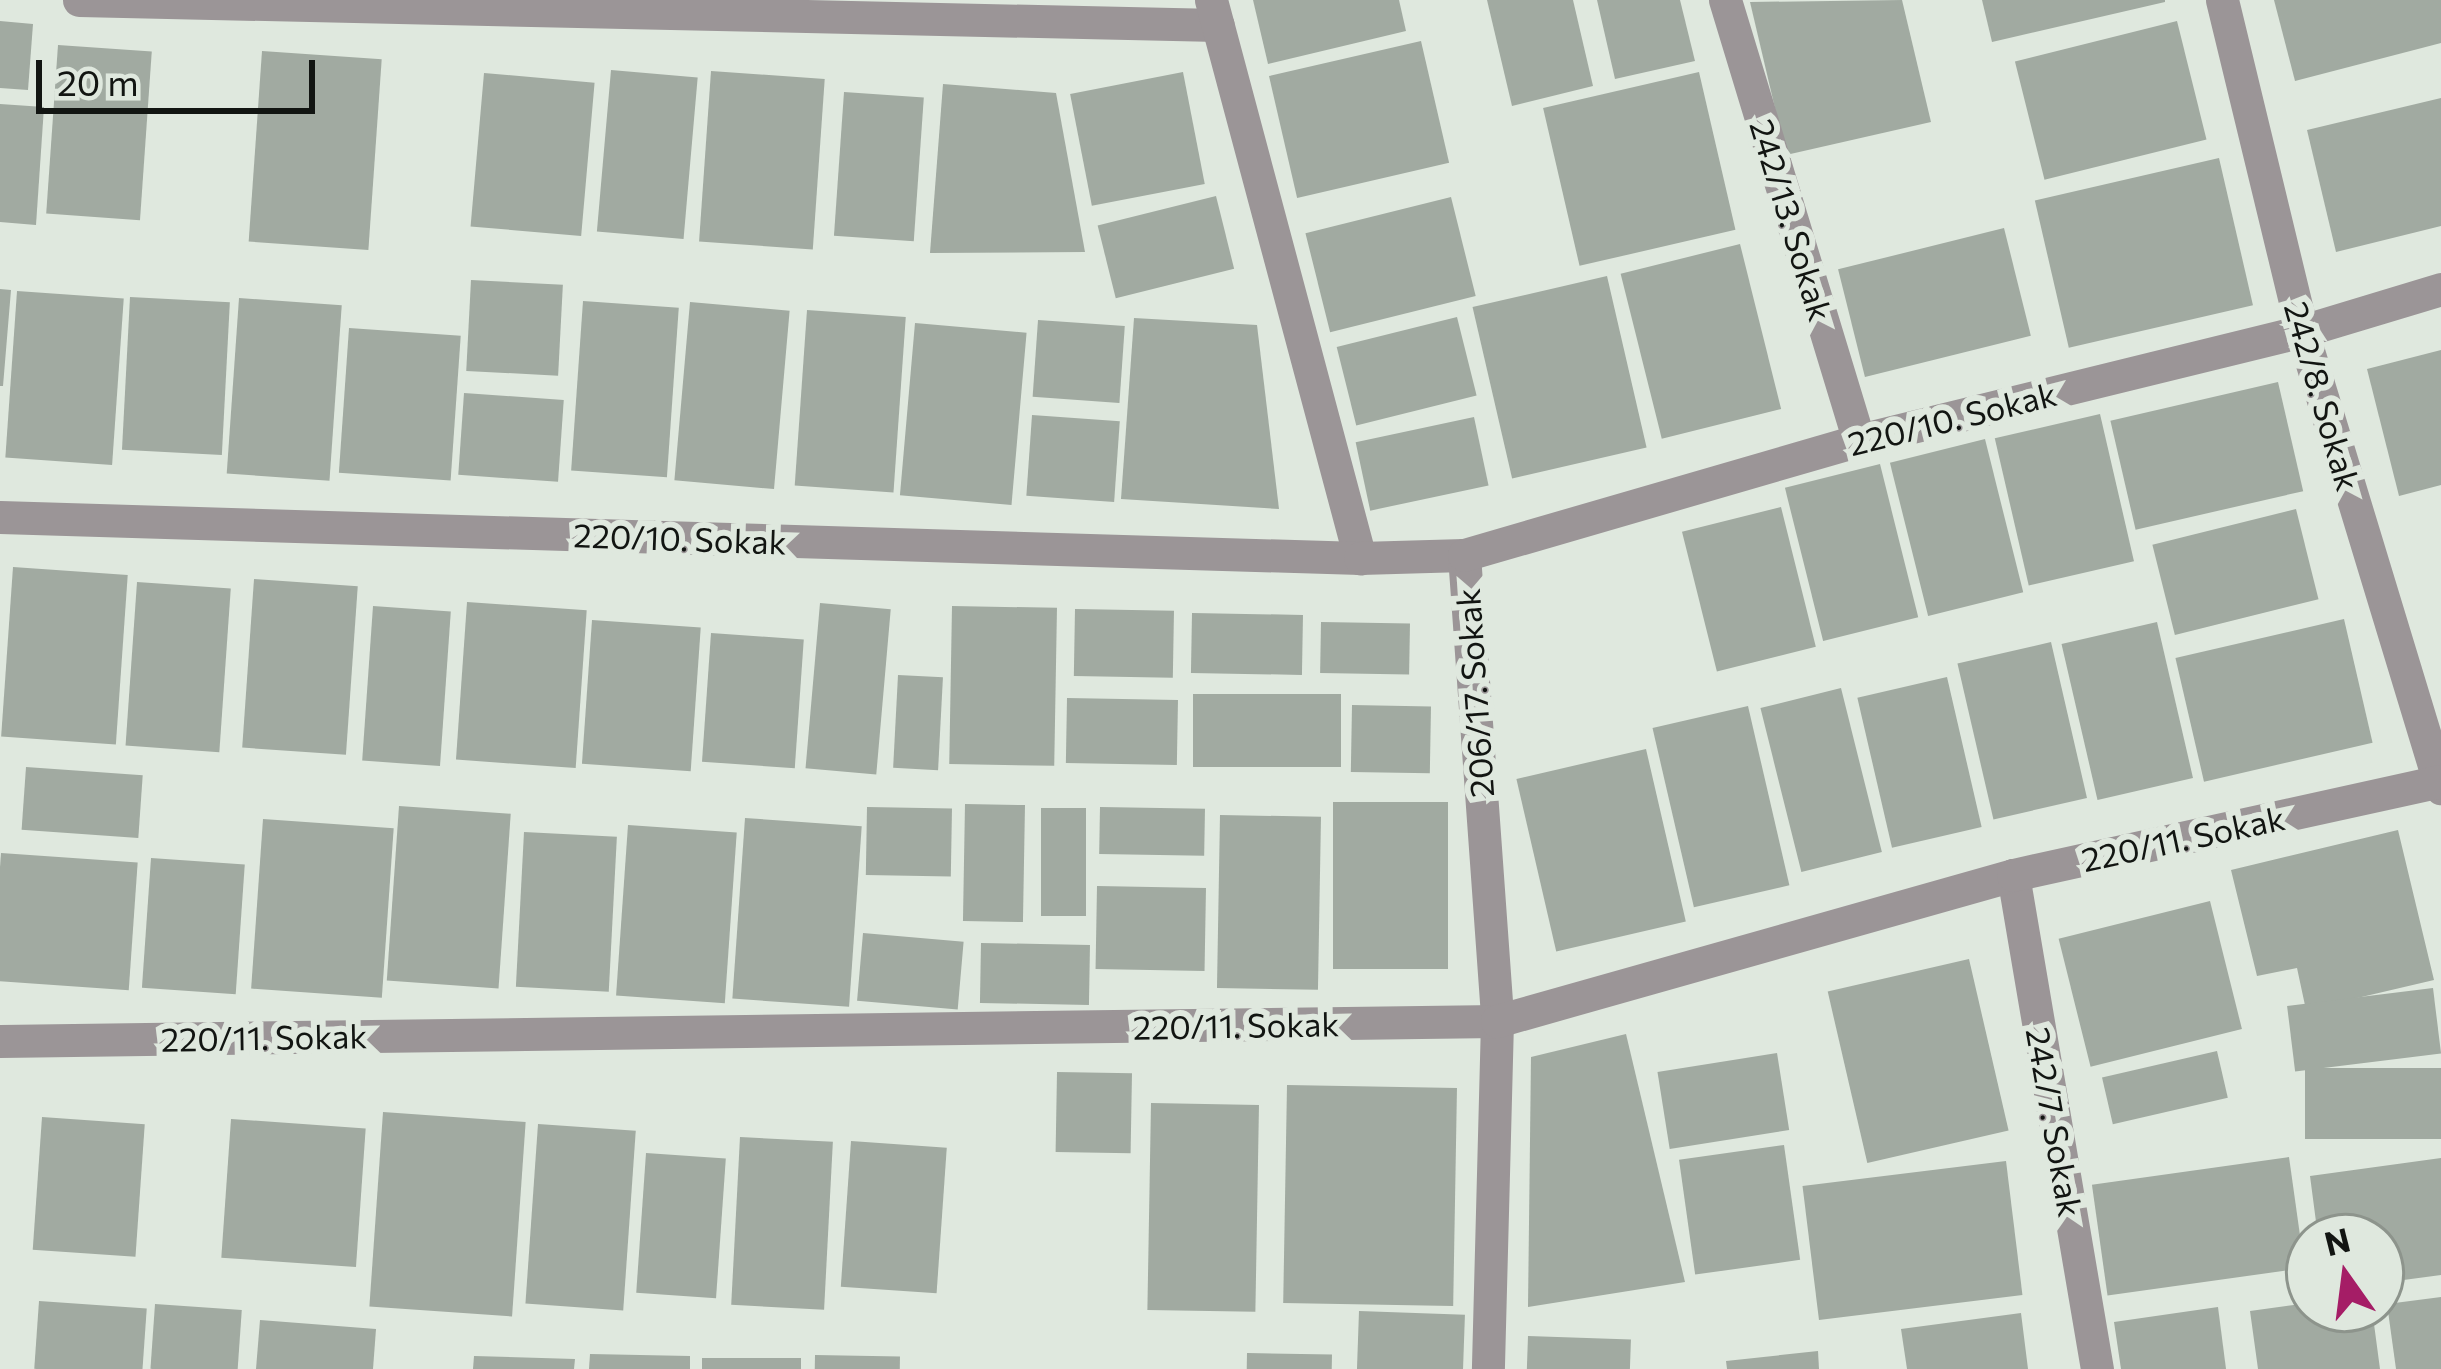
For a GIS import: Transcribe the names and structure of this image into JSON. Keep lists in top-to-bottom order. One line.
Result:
{"streets":{"street":["242/13. Sokak","242/8. Sokak","220/10. Sokak","206/17. Sokak","220/11. Sokak","242/7. Sokak"]},"crossings":[["242/13. Sokak","220/10. Sokak"],["242/8. Sokak","220/10. Sokak"],["242/8. Sokak","220/11. Sokak"],["220/10. Sokak","206/17. Sokak"],["206/17. Sokak","220/11. Sokak"],["220/11. Sokak","242/7. Sokak"]],"scale_bar":"20 m","north":"top"}
